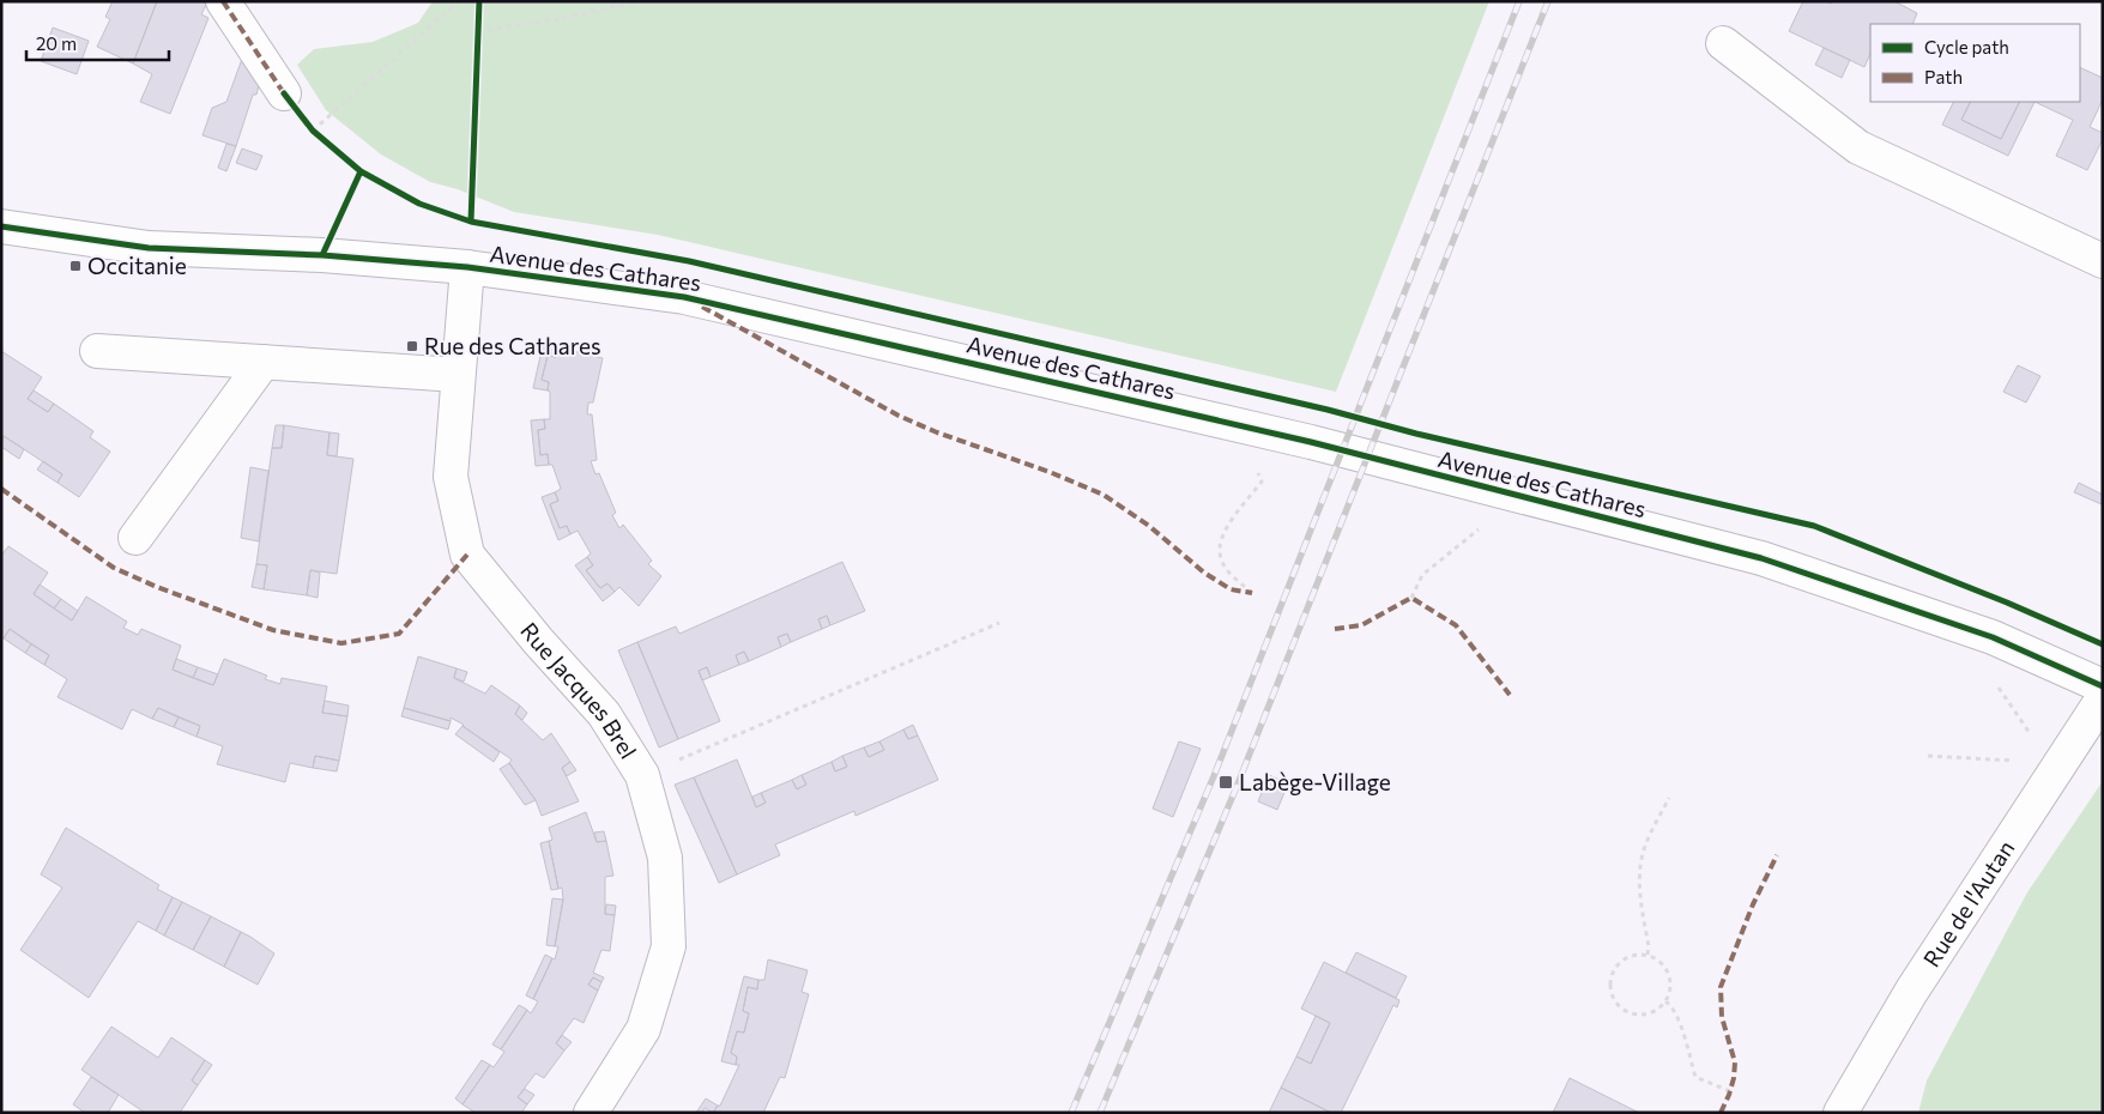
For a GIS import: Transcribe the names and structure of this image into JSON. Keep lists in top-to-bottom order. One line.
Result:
{"streets":{"street":["Avenue des Cathares","Rue Jacques Brel","Rue de l'Autan"]},"crossings":[["Avenue des Cathares","Rue Jacques Brel"]],"places":{"transit":["Occitanie","Rue des Cathares","Labège-Village"]},"legend":["Cycle path","Path"],"scale_bar":"20 m"}
